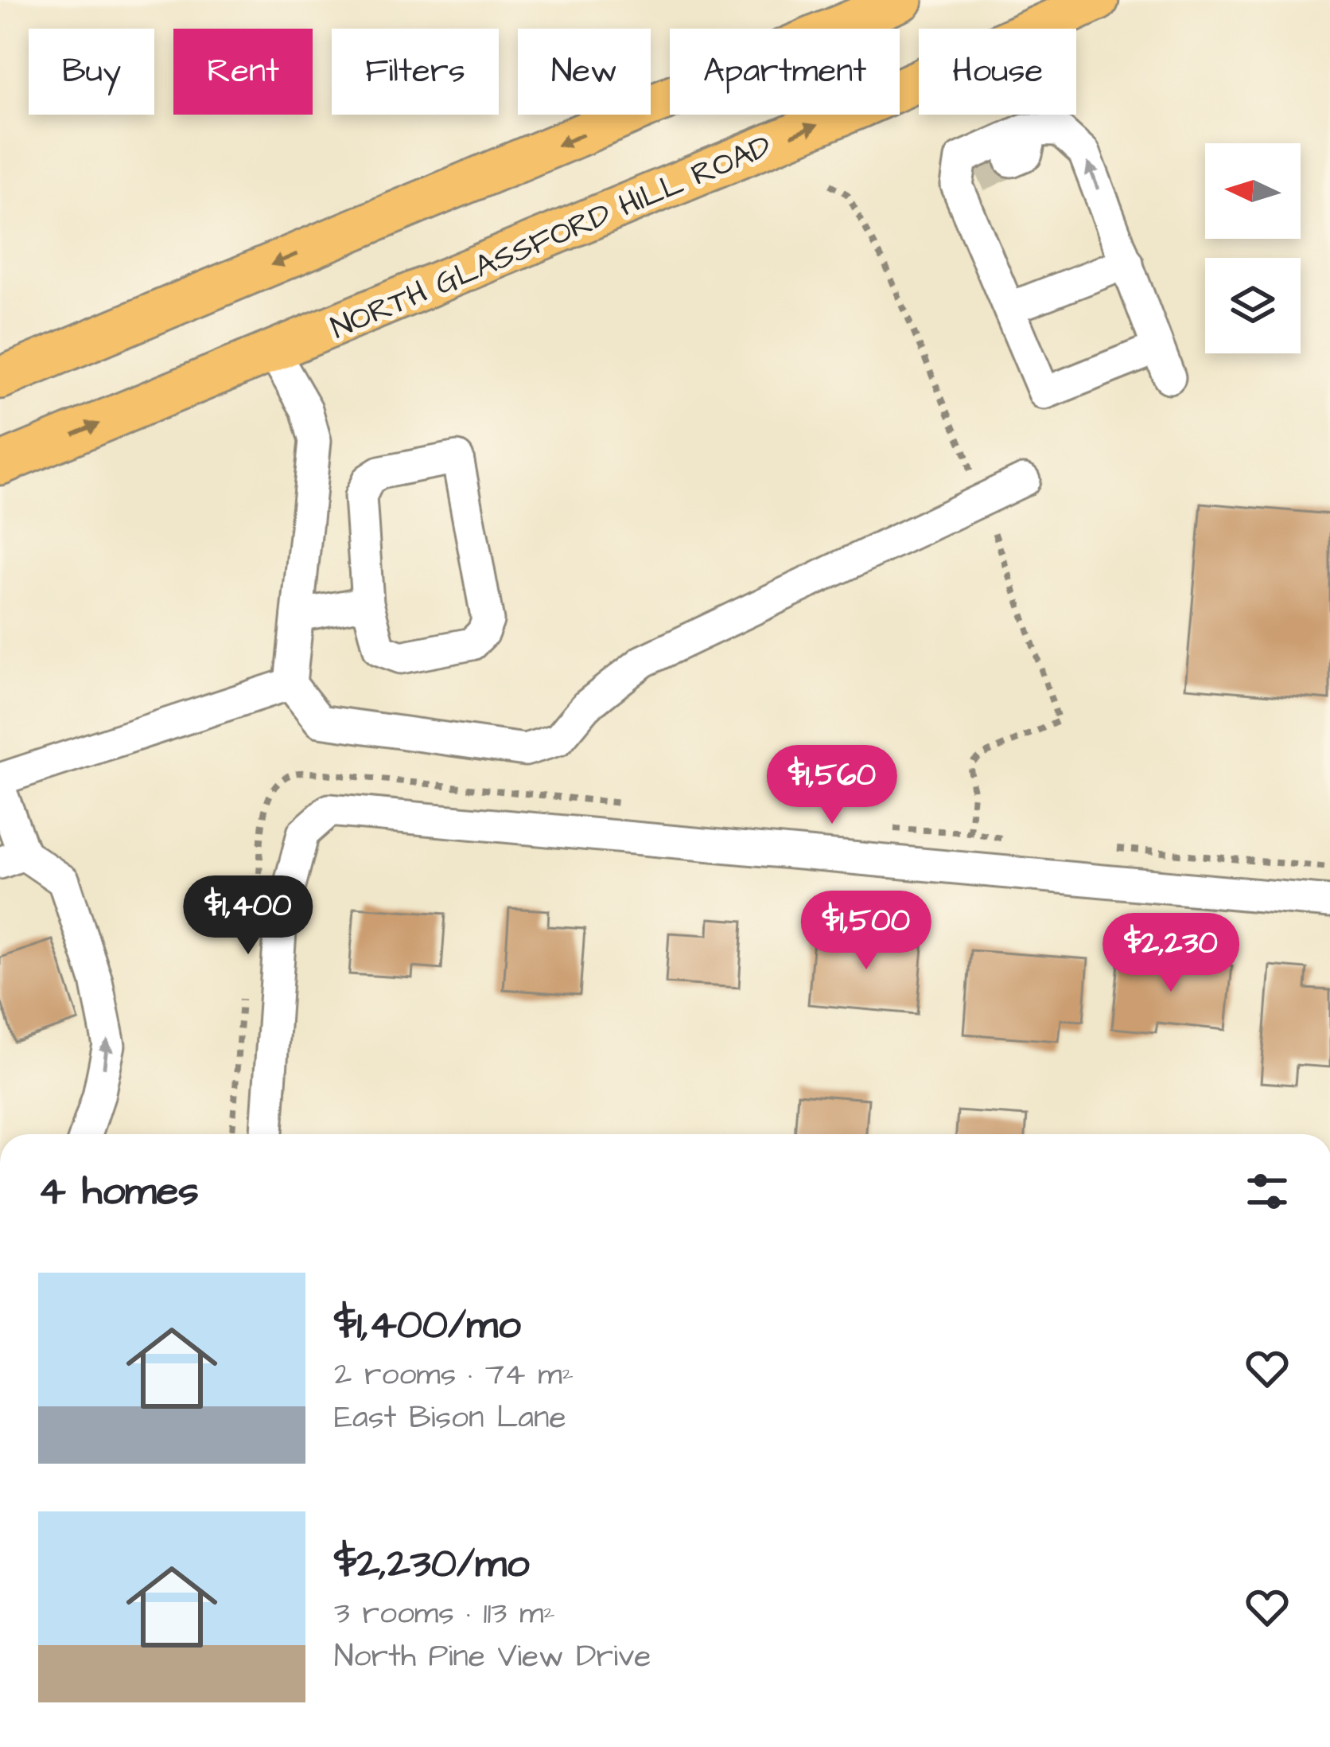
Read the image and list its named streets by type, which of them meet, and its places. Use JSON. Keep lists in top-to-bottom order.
{
  "streets": {
    "main road": ["NORTH GLASSFORD HILL ROAD"]
  },
  "north": "left",
  "page": {
    "chip": [
      "Buy",
      "Rent",
      "Filters",
      "New",
      "Apartment",
      "House"
    ],
    "price": [
      "$1,560",
      "$1,400",
      "$1,500",
      "$2,230"
    ],
    "heading": "4 homes",
    "list": [
      {
        "name": "$1,400/mo",
        "note": "2 rooms · 74 m² · East Bison Lane"
      },
      {
        "name": "$2,230/mo",
        "note": "3 rooms · 113 m² · North Pine View Drive"
      }
    ]
  }
}
